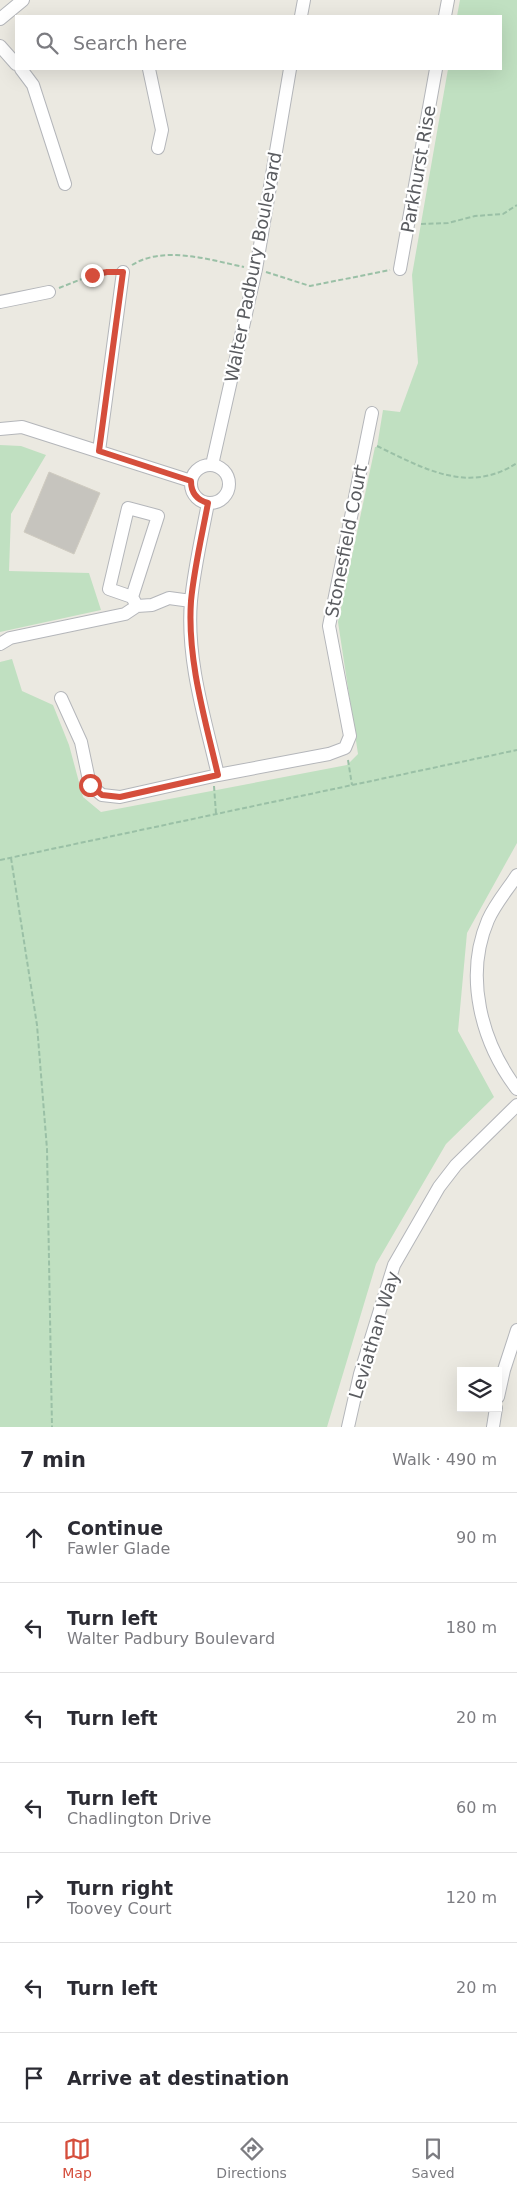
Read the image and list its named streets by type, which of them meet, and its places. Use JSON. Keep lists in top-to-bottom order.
{
  "streets": {
    "street": [
      "Parkhurst Rise",
      "Walter Padbury Boulevard",
      "Stonesfield Court",
      "Leviathan Way"
    ]
  },
  "page": {
    "search": "Search here",
    "heading": ["7 min", "Walk · 490 m"],
    "list": [
      ["Continue", "Fawler Glade", "90 m"],
      ["Turn left", "Walter Padbury Boulevard", "180 m"],
      ["Turn left", "20 m"],
      ["Turn left", "Chadlington Drive", "60 m"],
      ["Turn right", "Toovey Court", "120 m"],
      ["Turn left", "20 m"],
      "Arrive at destination"
    ],
    "nav": ["Map", "Directions", "Saved"]
  }
}
